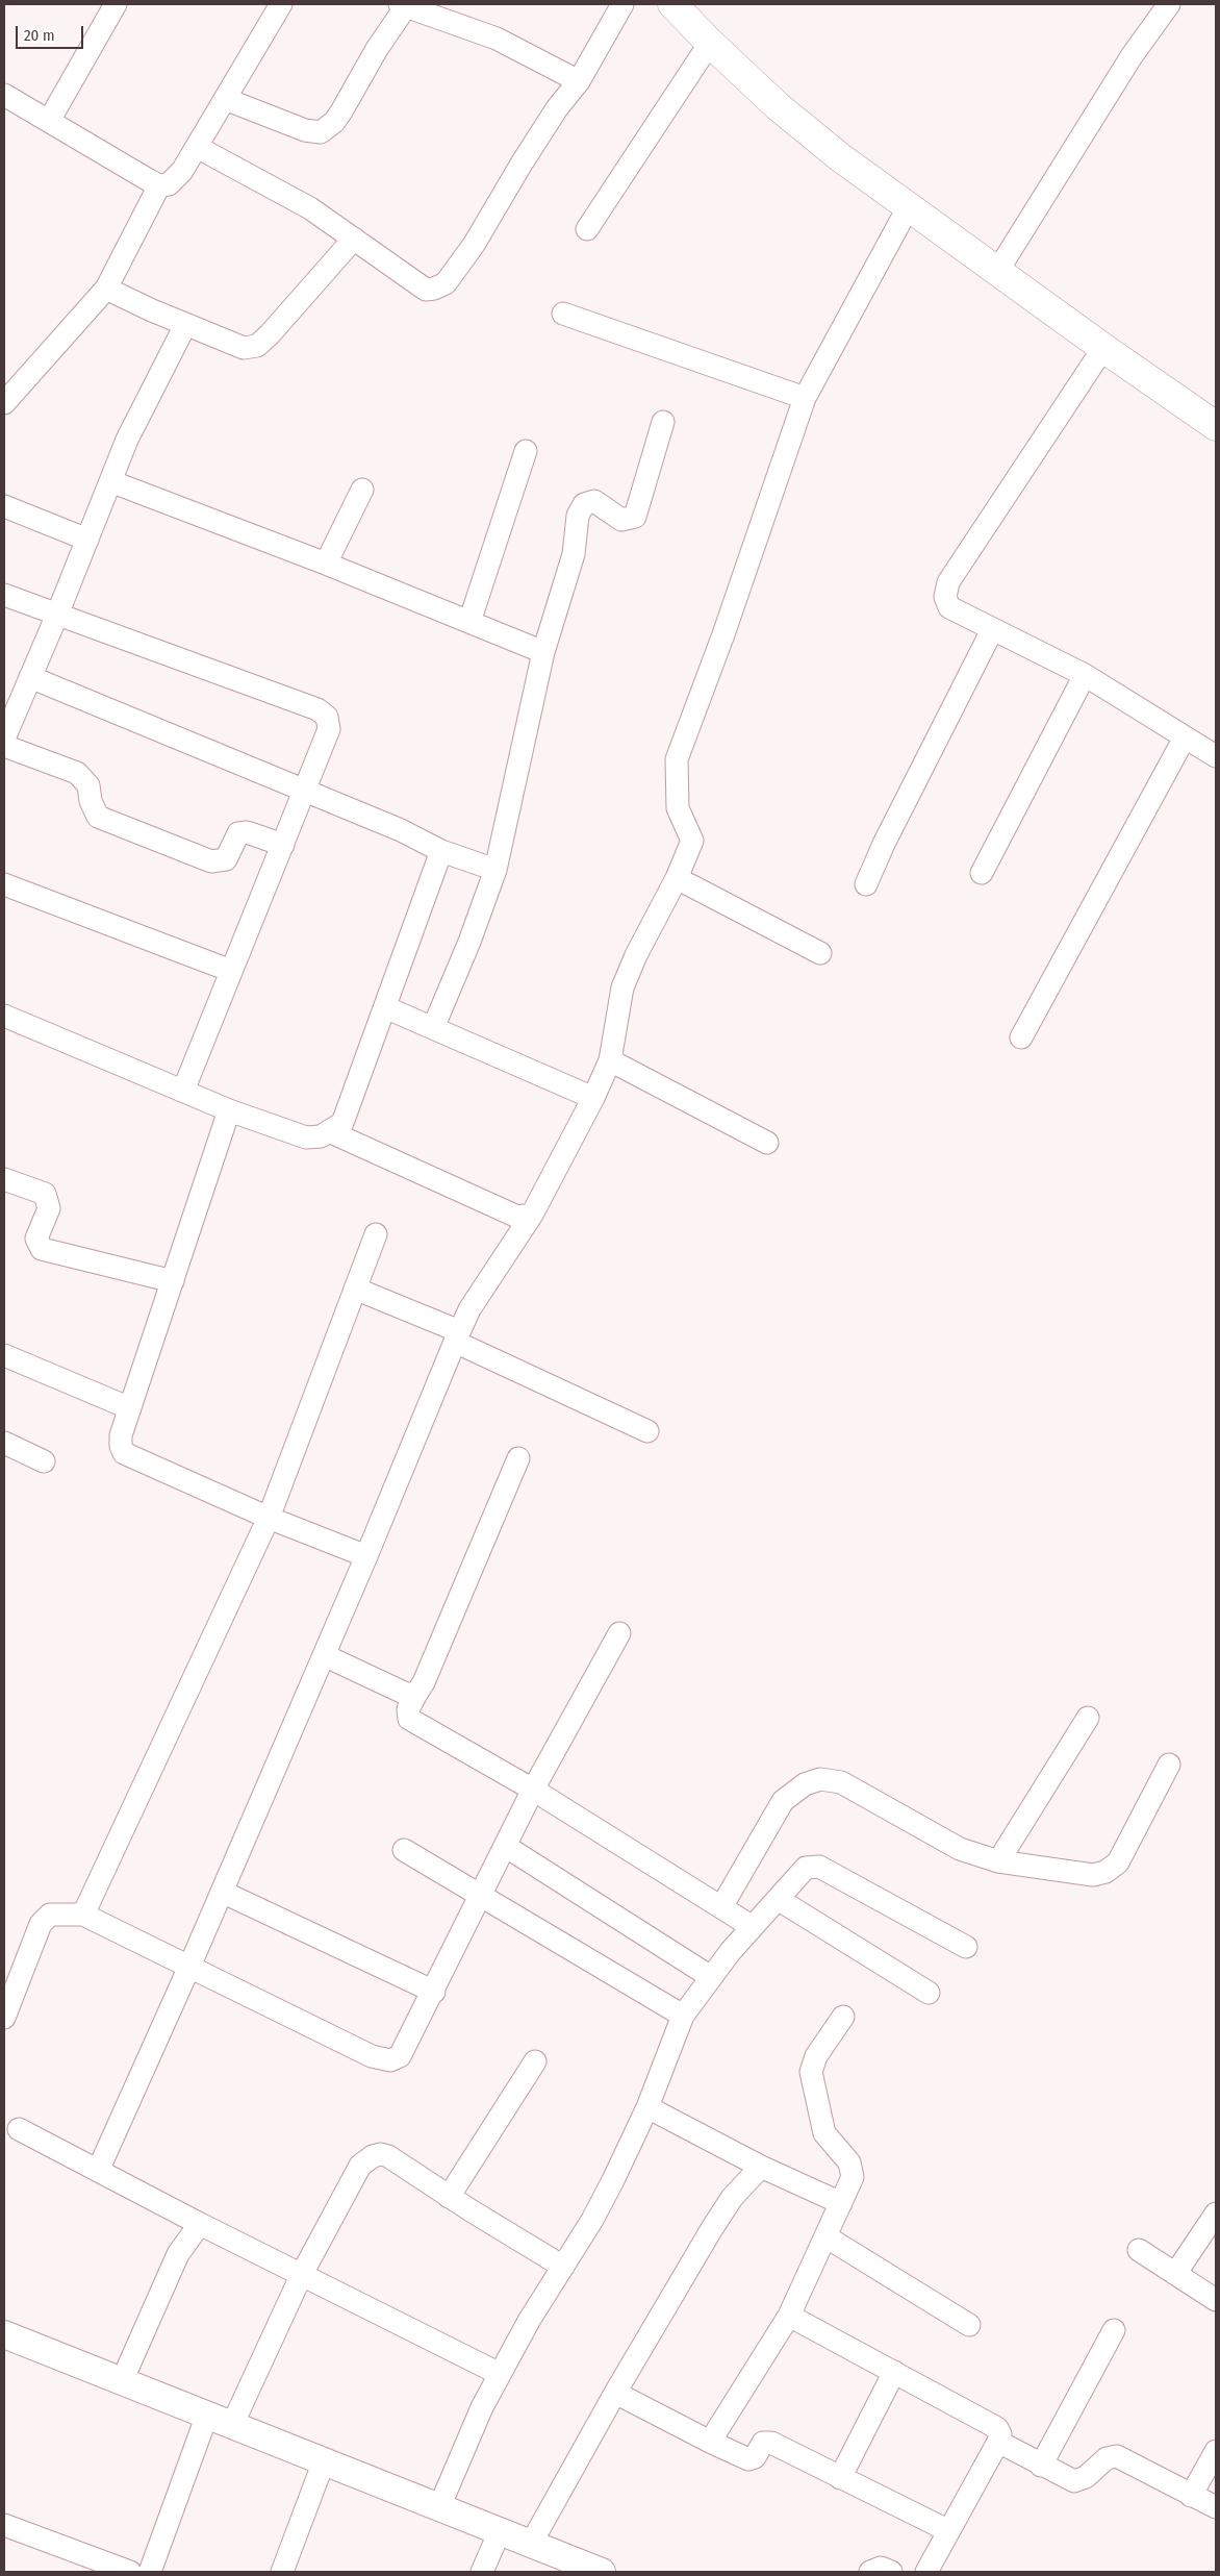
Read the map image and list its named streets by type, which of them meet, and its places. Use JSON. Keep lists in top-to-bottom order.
{
  "scale_bar": "20 m"
}
